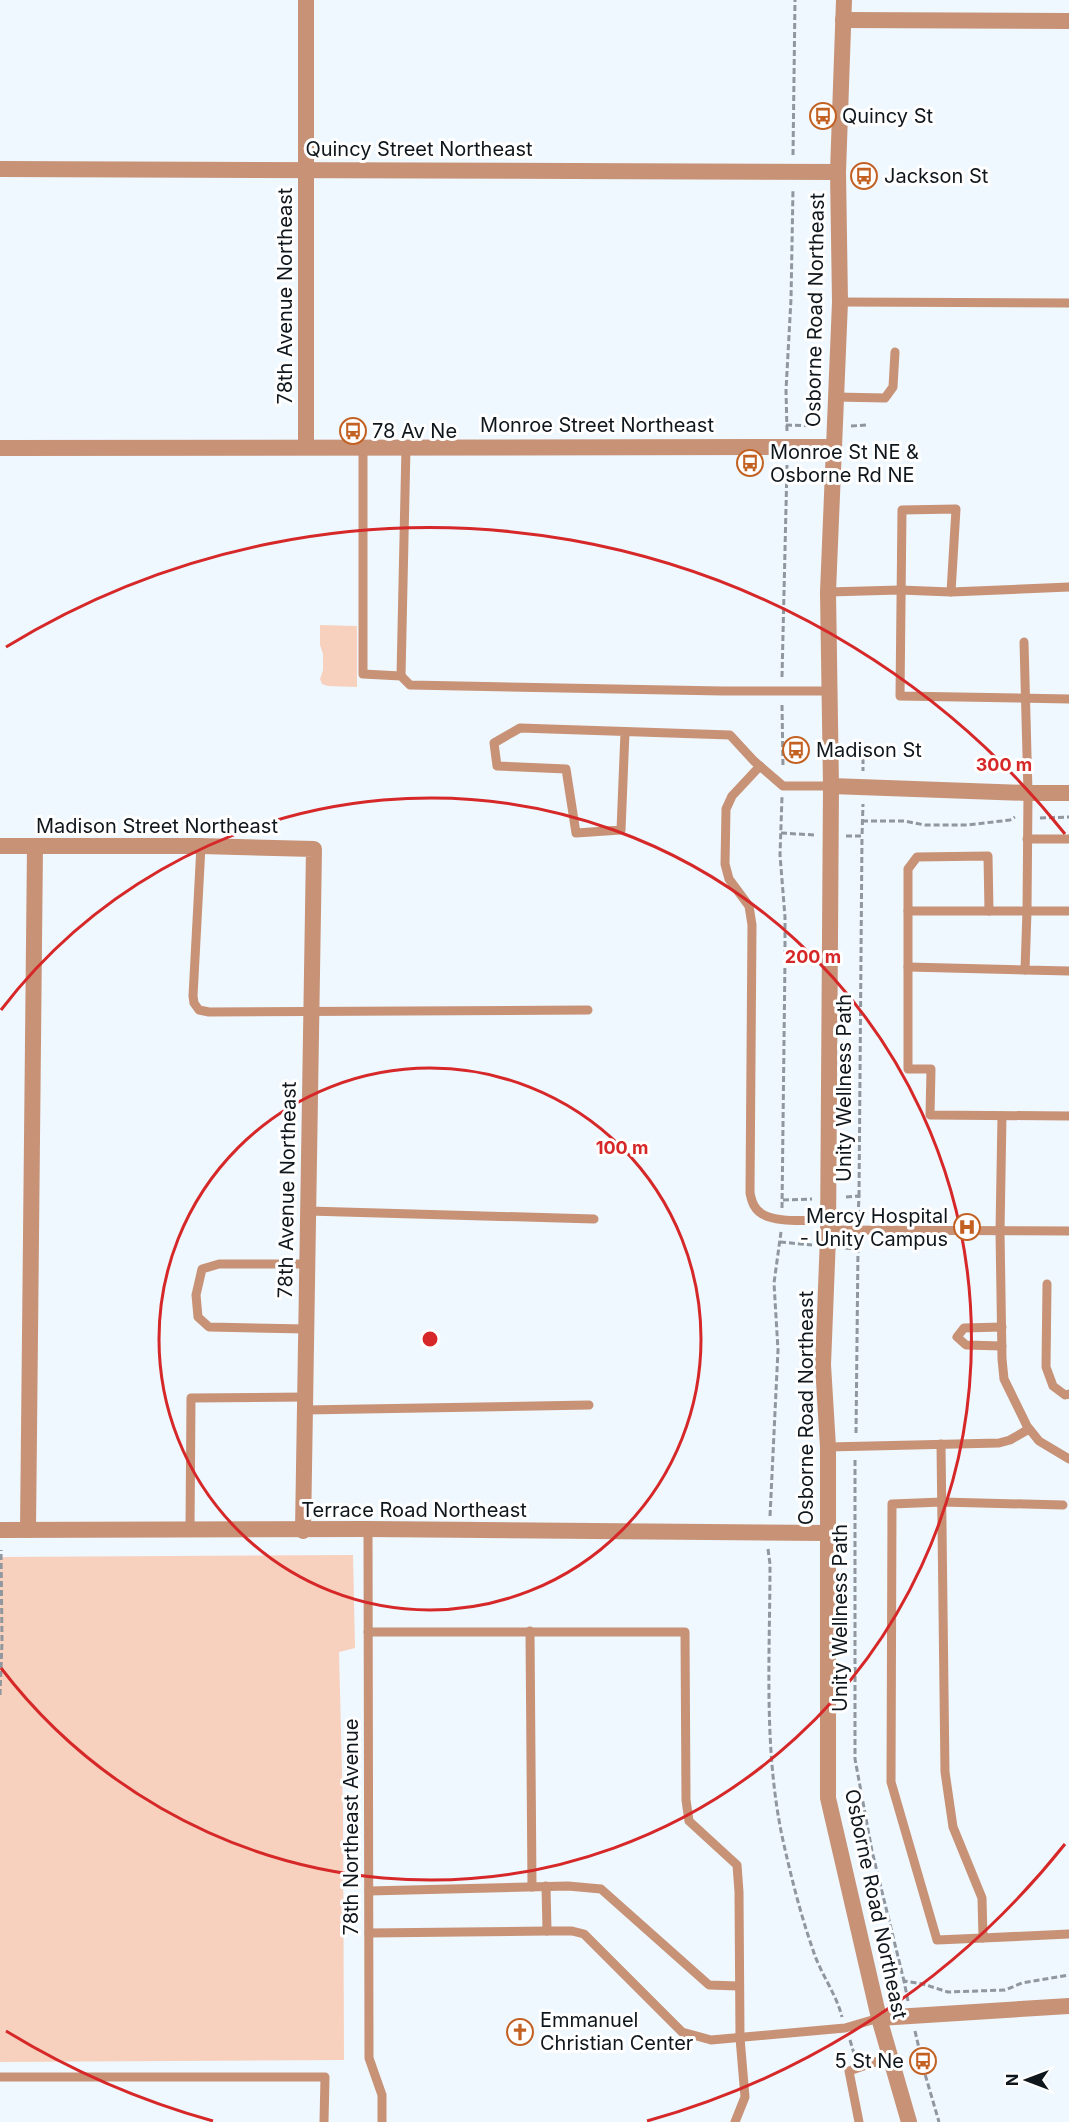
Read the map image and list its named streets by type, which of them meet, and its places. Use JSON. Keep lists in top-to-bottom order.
{
  "streets": {
    "street": [
      "Quincy Street Northeast",
      "78th Avenue Northeast",
      "Osborne Road Northeast",
      "Monroe Street Northeast",
      "Madison Street Northeast",
      "Terrace Road Northeast"
    ],
    "lane": ["78th Northeast Avenue"],
    "path": ["Unity Wellness Path"]
  },
  "crossings": [
    ["Quincy Street Northeast", "78th Avenue Northeast"],
    ["Quincy Street Northeast", "Osborne Road Northeast"],
    ["78th Avenue Northeast", "Monroe Street Northeast"],
    ["78th Avenue Northeast", "Madison Street Northeast"],
    ["78th Avenue Northeast", "Terrace Road Northeast"],
    ["Osborne Road Northeast", "Monroe Street Northeast"],
    ["Osborne Road Northeast", "Terrace Road Northeast"],
    ["Terrace Road Northeast", "78th Northeast Avenue"]
  ],
  "places": {
    "bus stop": [
      "Quincy St",
      "Jackson St",
      "78 Av Ne",
      "Monroe St NE & Osborne Rd NE",
      "Madison St",
      "5 St Ne"
    ],
    "hospital": ["Mercy Hospital - Unity Campus"],
    "church": ["Emmanuel Christian Center"]
  },
  "north": "left",
  "rings": ["300 m", "200 m", "100 m"]
}
